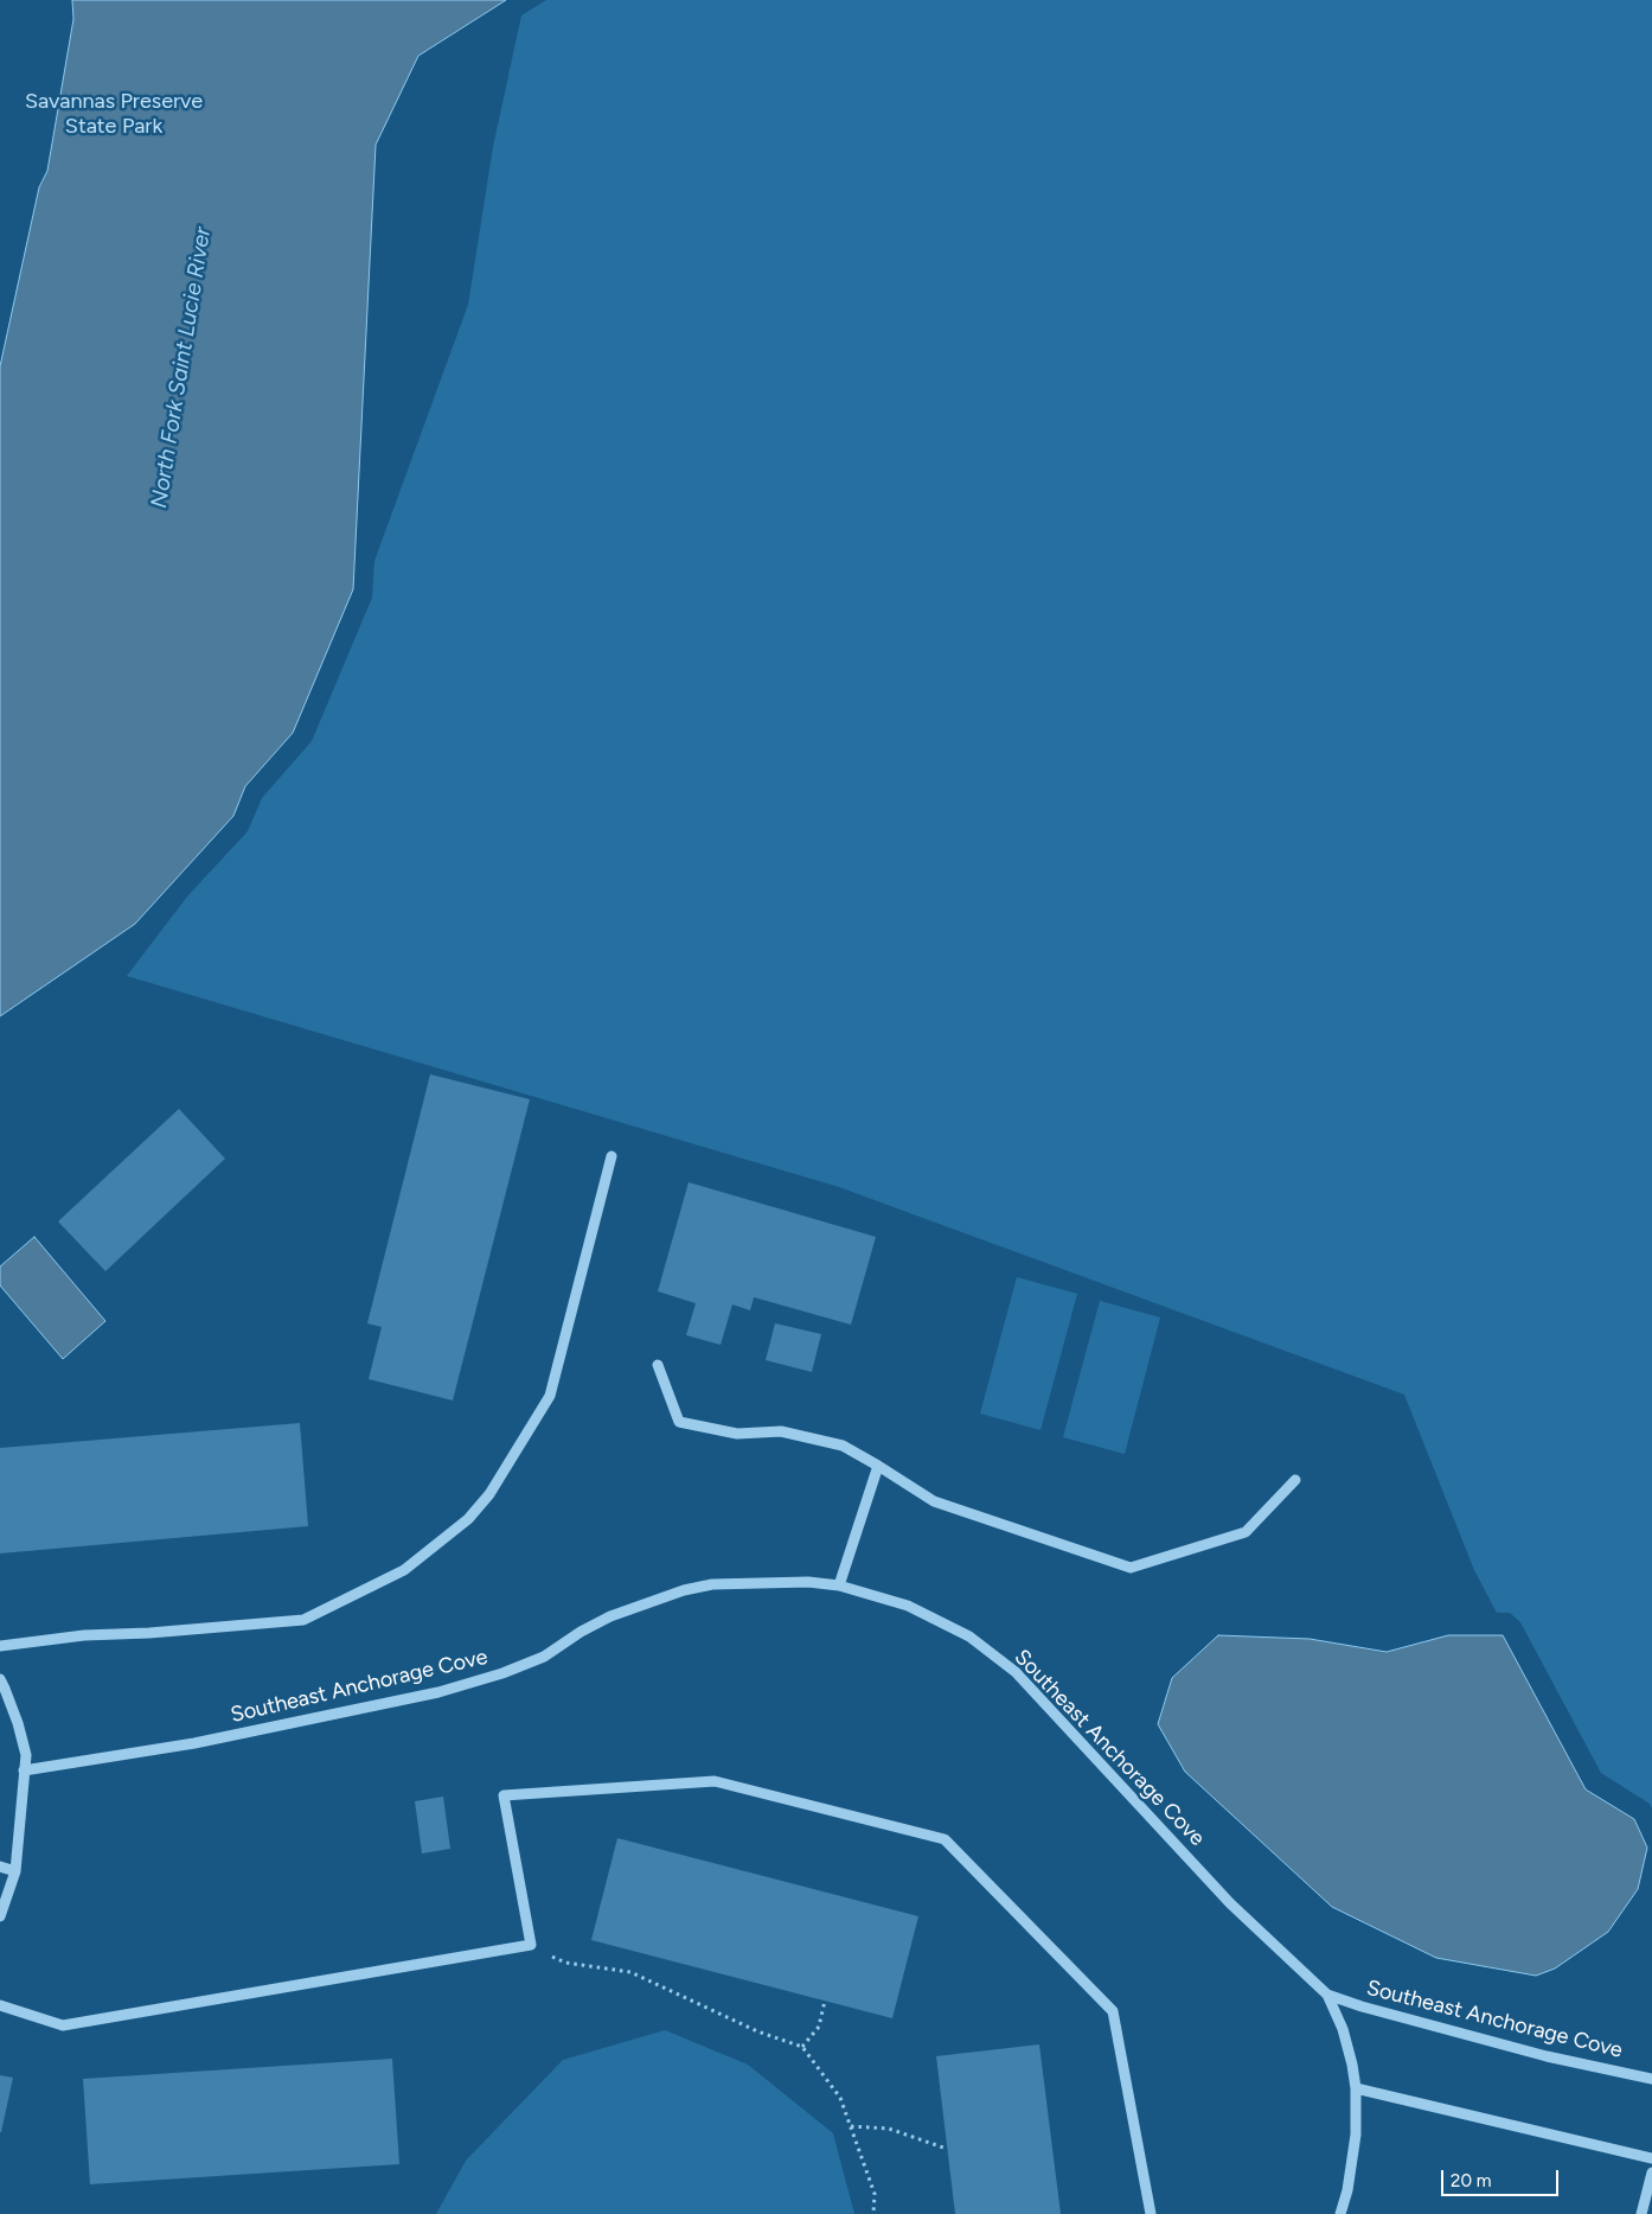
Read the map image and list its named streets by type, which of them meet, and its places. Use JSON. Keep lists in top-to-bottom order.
{
  "streets": {
    "street": ["Southeast Anchorage Cove"]
  },
  "water": ["North Fork Saint Lucie River"],
  "parks": ["Savannas Preserve State Park"],
  "scale_bar": "20 m"
}
